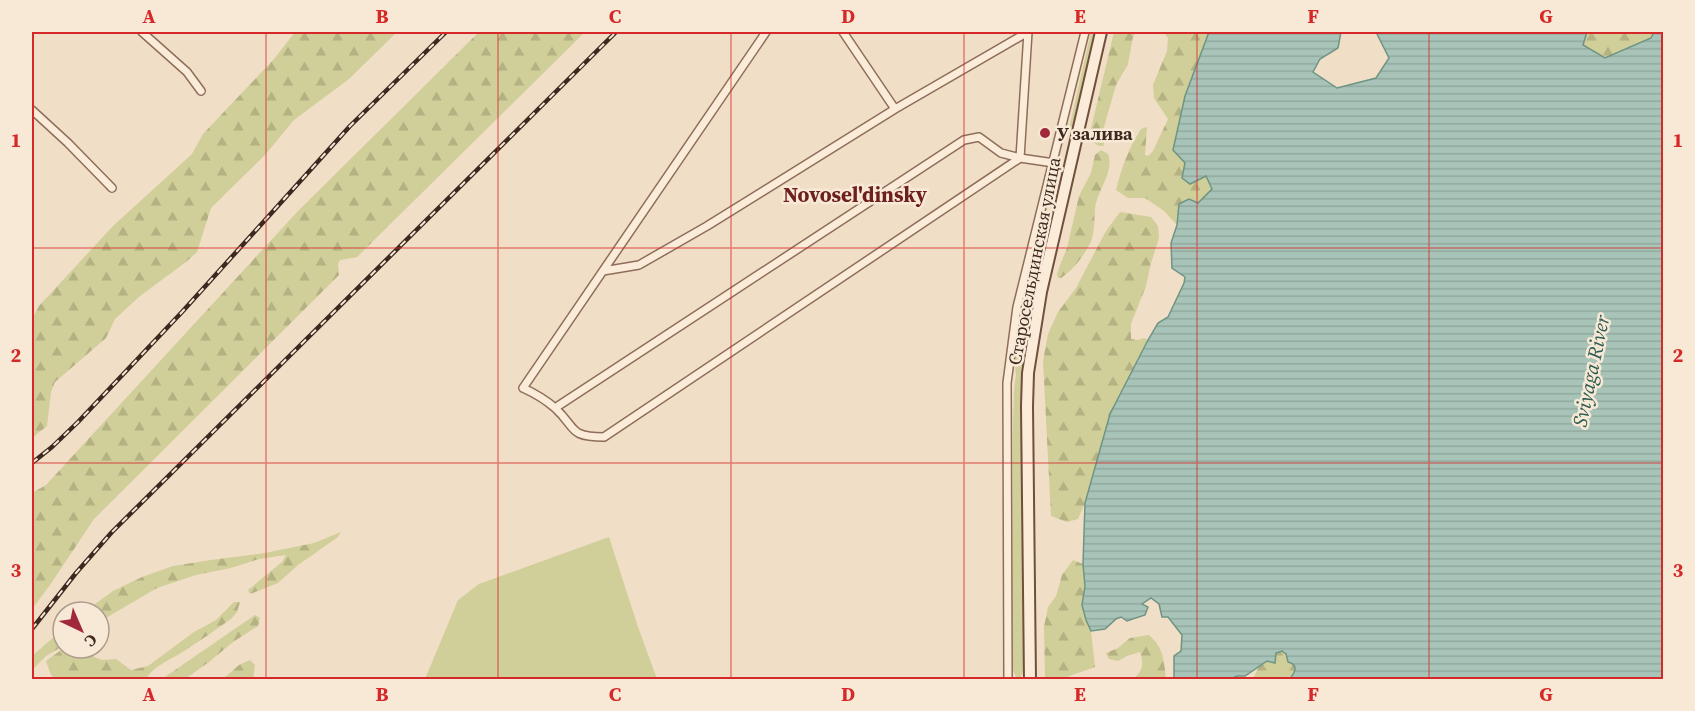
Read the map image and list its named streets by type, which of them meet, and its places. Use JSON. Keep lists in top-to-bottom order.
{
  "streets": {
    "main road": ["Старосельдинская улица"]
  },
  "districts": ["Novosel'dinsky"],
  "water": ["Sviyaga River"],
  "places": ["У залива"],
  "north": "bottom right",
  "grid": {
    "columns": [
      "A",
      "B",
      "C",
      "D",
      "E",
      "F",
      "G"
    ],
    "rows": ["1", "2", "3"]
  }
}
